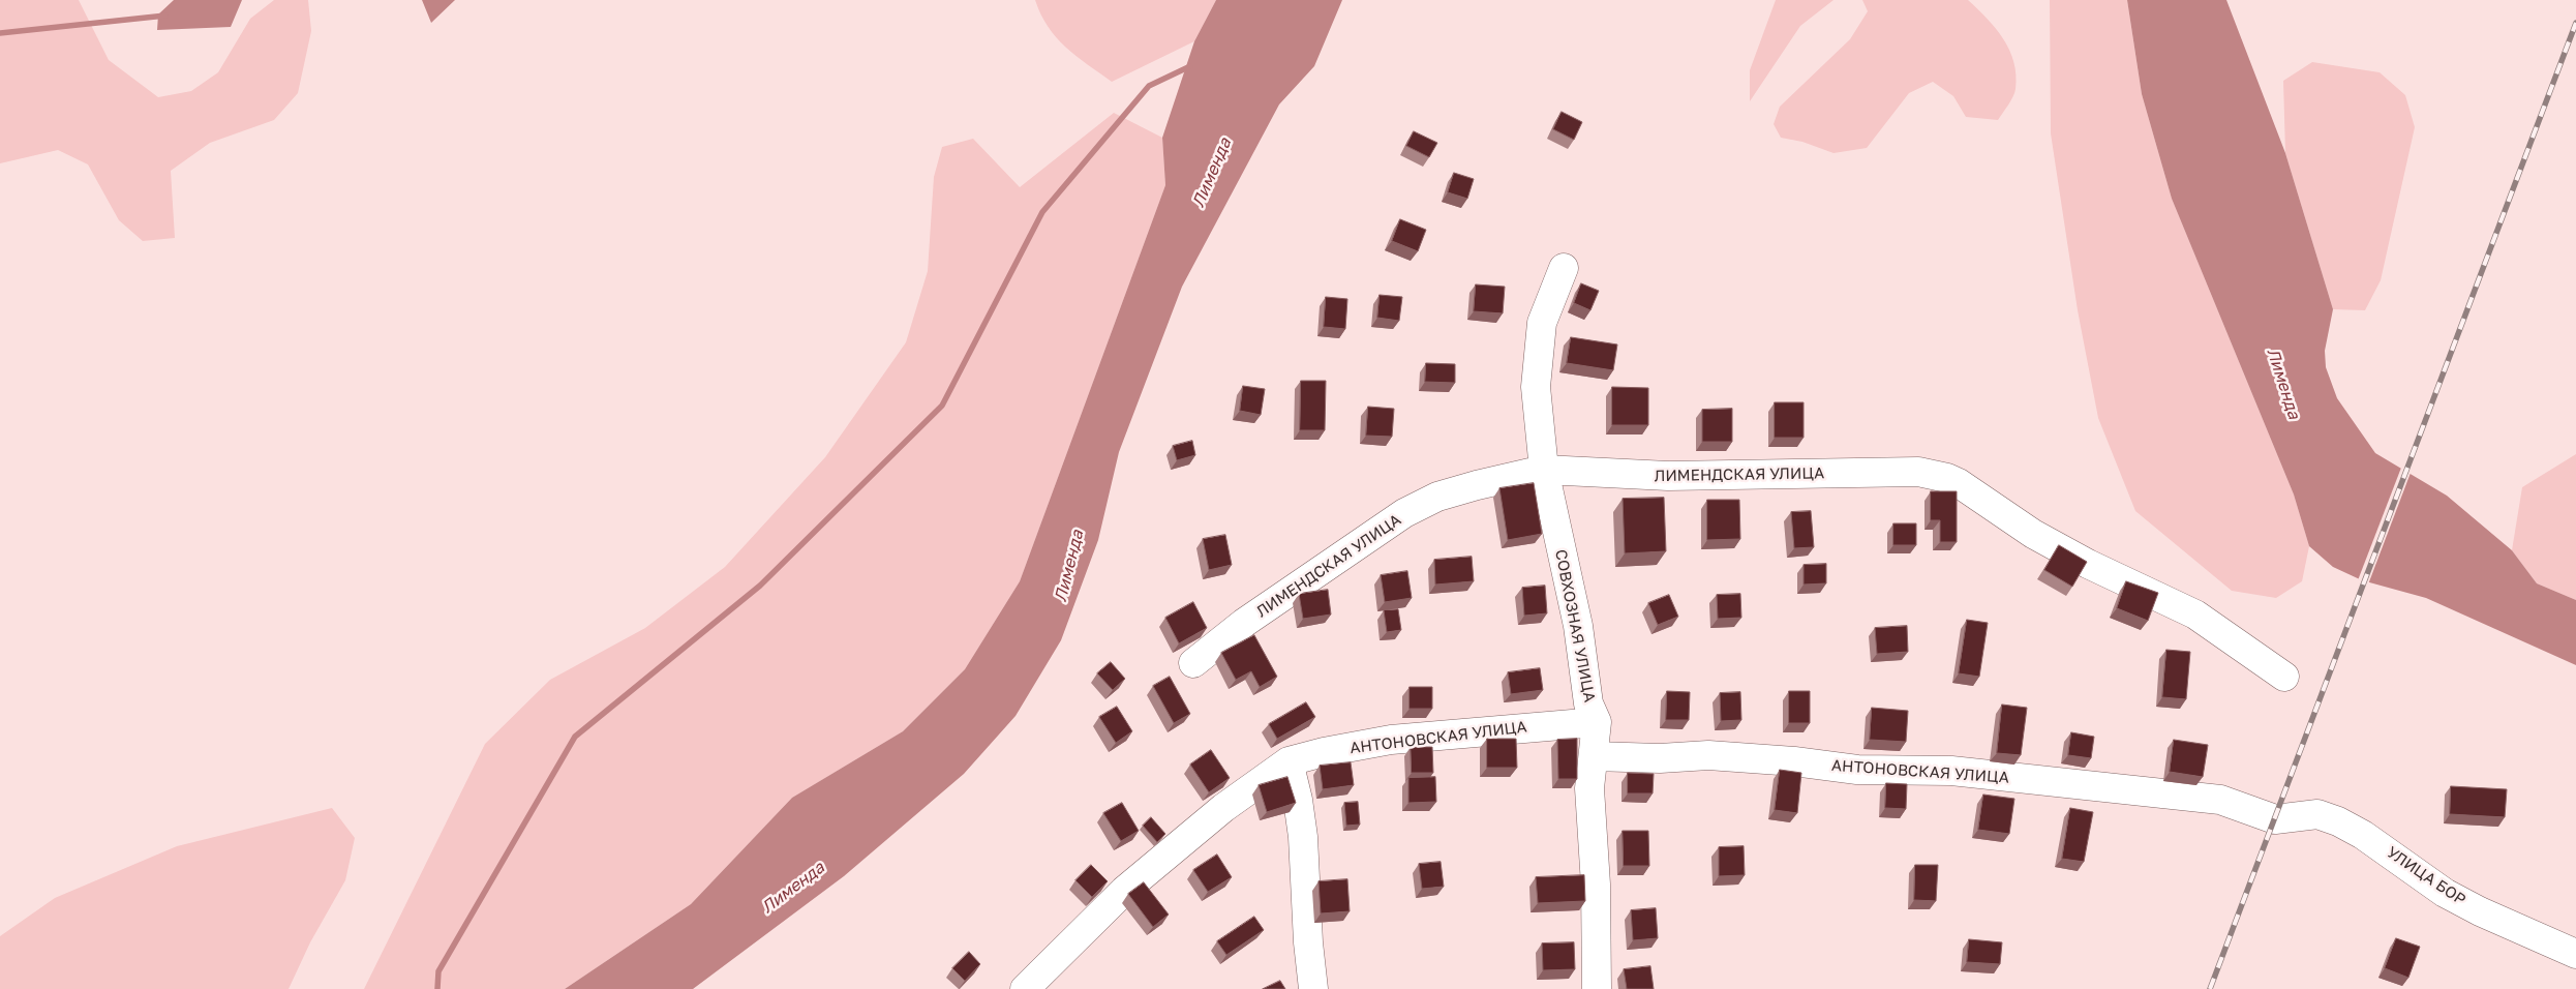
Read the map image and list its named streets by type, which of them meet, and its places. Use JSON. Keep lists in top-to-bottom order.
{
  "streets": {
    "street": [
      "ЛИМЕНДСКАЯ УЛИЦА",
      "СОВХОЗНАЯ УЛИЦА",
      "АНТОНОВСКАЯ УЛИЦА",
      "УЛИЦА БОР"
    ]
  },
  "crossings": [
    ["ЛИМЕНДСКАЯ УЛИЦА", "СОВХОЗНАЯ УЛИЦА"],
    ["СОВХОЗНАЯ УЛИЦА", "АНТОНОВСКАЯ УЛИЦА"],
    ["АНТОНОВСКАЯ УЛИЦА", "УЛИЦА БОР"]
  ],
  "water": ["Лименда"]
}
